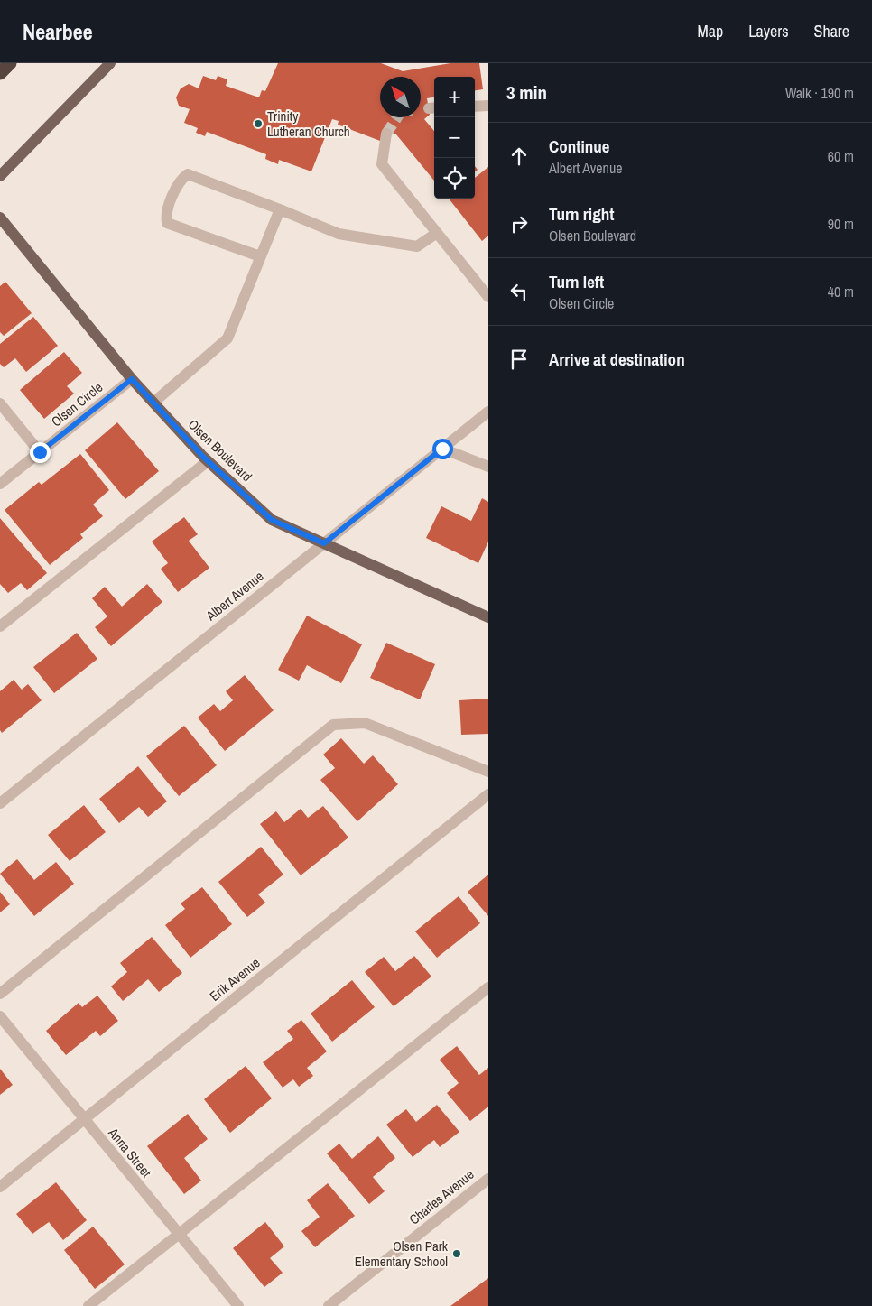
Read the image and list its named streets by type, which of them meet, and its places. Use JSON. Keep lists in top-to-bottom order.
{
  "streets": {
    "main road": ["Olsen Boulevard"],
    "street": [
      "Olsen Circle",
      "Albert Avenue",
      "Erik Avenue",
      "Anna Street",
      "Charles Avenue"
    ]
  },
  "crossings": [
    ["Olsen Circle", "Olsen Boulevard"],
    ["Olsen Boulevard", "Albert Avenue"],
    ["Erik Avenue", "Anna Street"]
  ],
  "places": ["Trinity Lutheran Church", "Olsen Park Elementary School"],
  "north": "top left",
  "page": {
    "header": "Nearbee",
    "nav": ["Map", "Layers", "Share"],
    "heading": ["3 min", "Walk · 190 m"],
    "map_buttons": ["+", "−"],
    "list": [
      ["Continue", "Albert Avenue", "60 m"],
      ["Turn right", "Olsen Boulevard", "90 m"],
      ["Turn left", "Olsen Circle", "40 m"],
      "Arrive at destination"
    ]
  }
}
